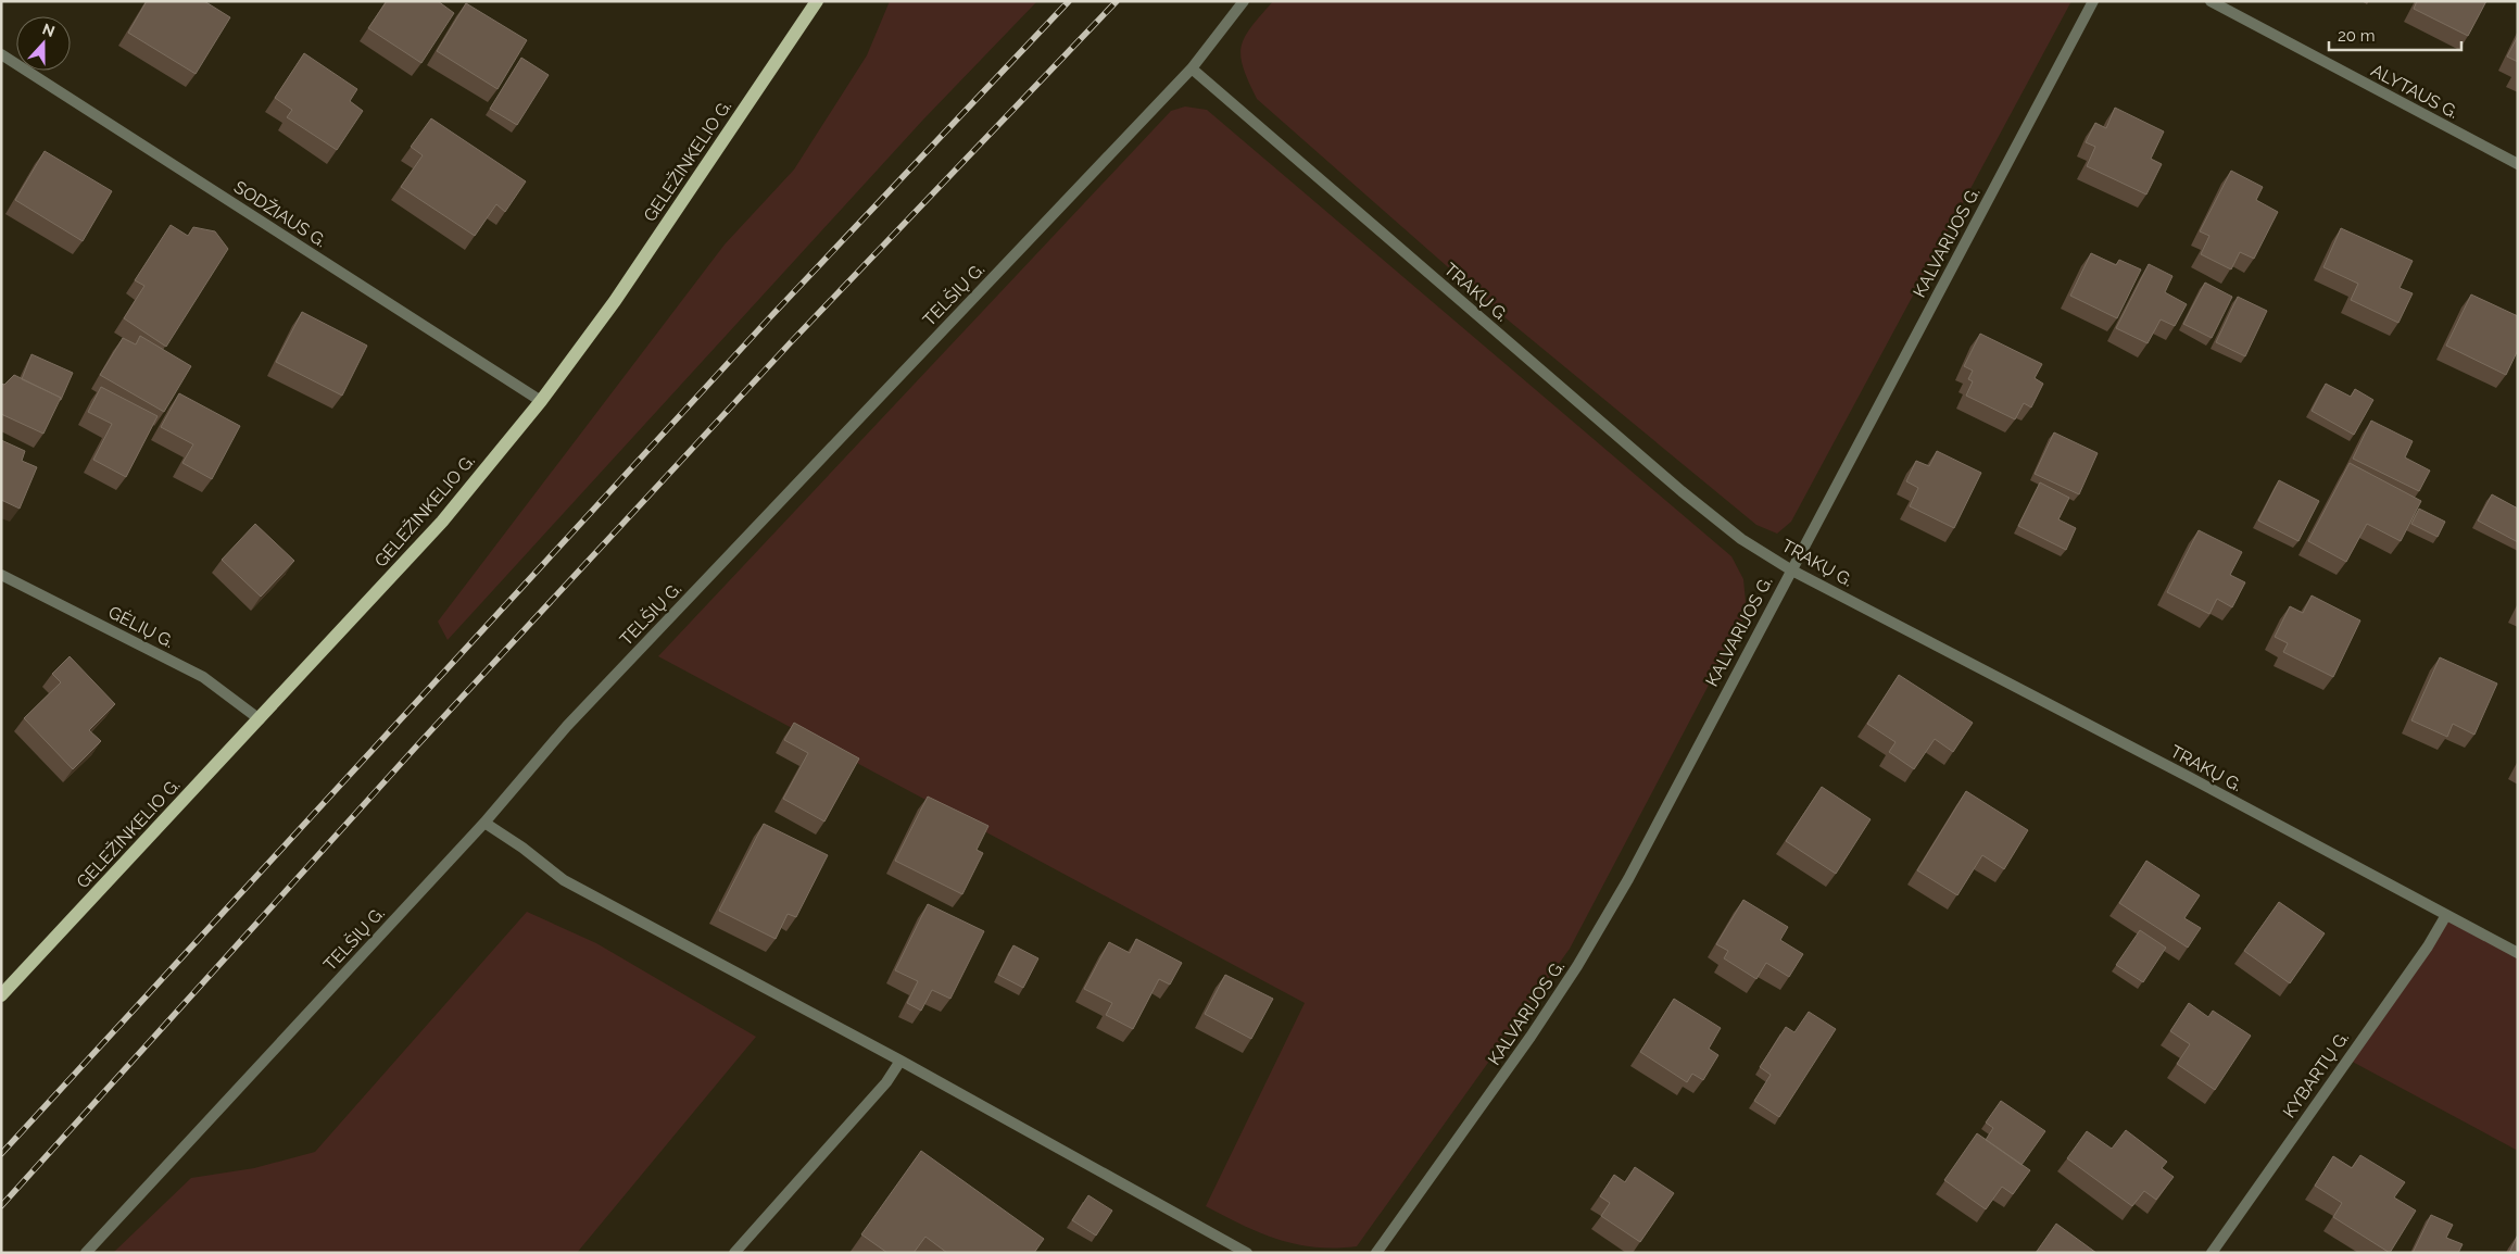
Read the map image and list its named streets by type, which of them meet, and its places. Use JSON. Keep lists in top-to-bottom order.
{
  "streets": {
    "main road": ["GELEŽINKELIO G."],
    "street": [
      "ALYTAUS G.",
      "SODŽIAUS G.",
      "KALVARIJOS G.",
      "TRAKŲ G.",
      "TELŠIŲ G.",
      "GĖLIŲ G.",
      "KYBARTŲ G."
    ]
  },
  "crossings": [
    ["GELEŽINKELIO G.", "SODŽIAUS G."],
    ["GELEŽINKELIO G.", "GĖLIŲ G."],
    ["KALVARIJOS G.", "TRAKŲ G."],
    ["TRAKŲ G.", "TELŠIŲ G."],
    ["TRAKŲ G.", "KYBARTŲ G."]
  ],
  "scale_bar": "20 m",
  "north": "top"
}
